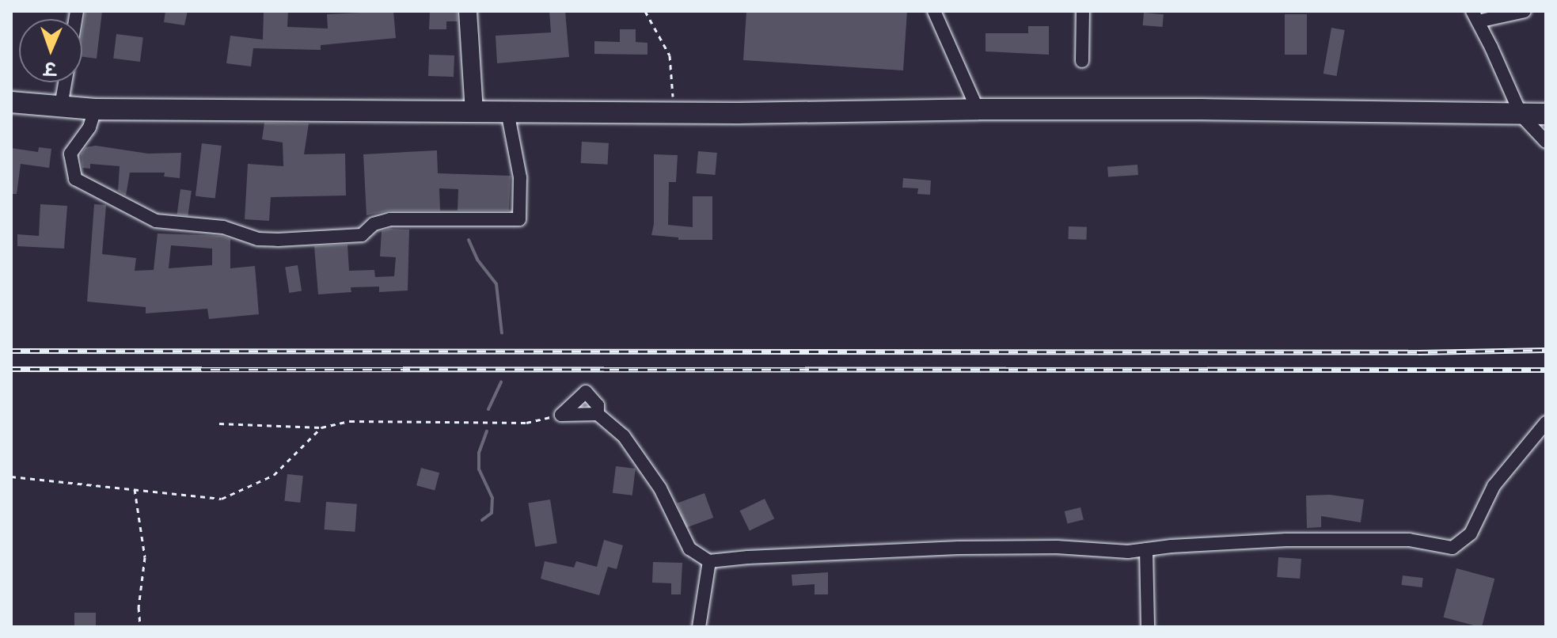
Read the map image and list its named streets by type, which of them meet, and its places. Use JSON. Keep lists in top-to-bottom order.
{
  "north": "bottom"
}
